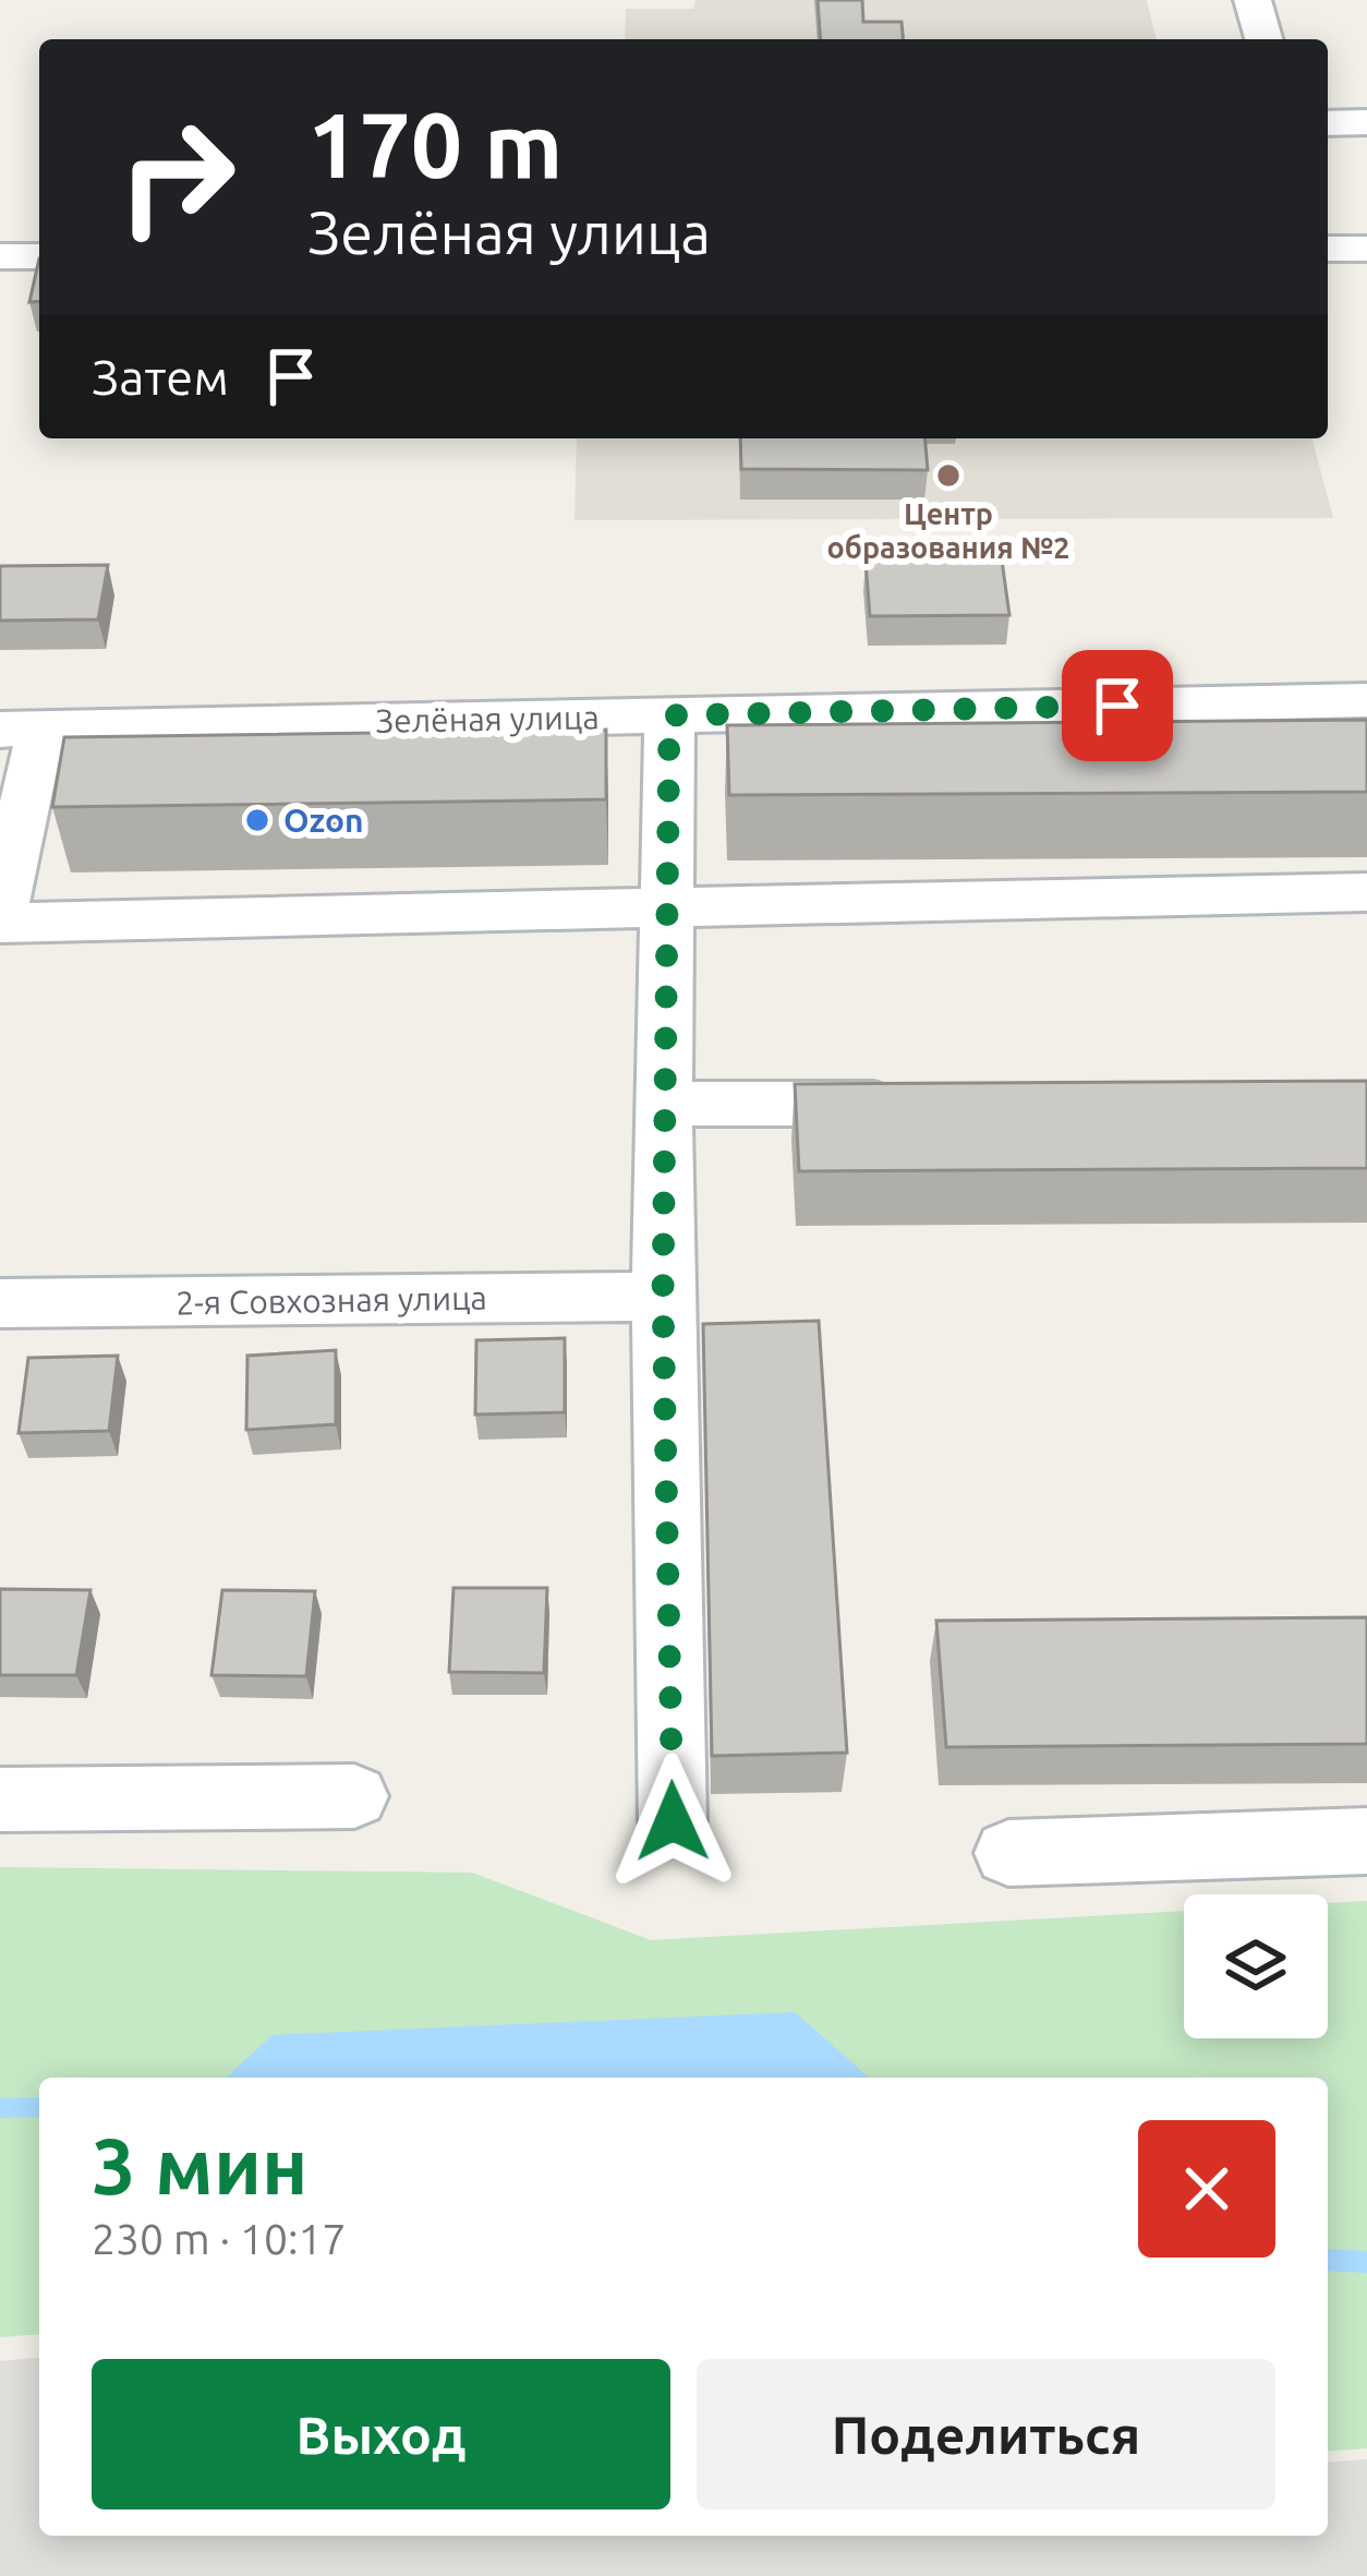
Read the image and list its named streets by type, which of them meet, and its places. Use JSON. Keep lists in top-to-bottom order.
{
  "streets": {
    "street": ["Зелёная улица", "2-я Совхозная улица"]
  },
  "places": ["Центр образования №2", "Ozon"],
  "page": {
    "turn": ["170 m", "Зелёная улица"],
    "then": "Затем",
    "heading": ["3 мин", "230 m · 10:17"],
    "buttons": ["Выход", "Поделиться"]
  }
}
